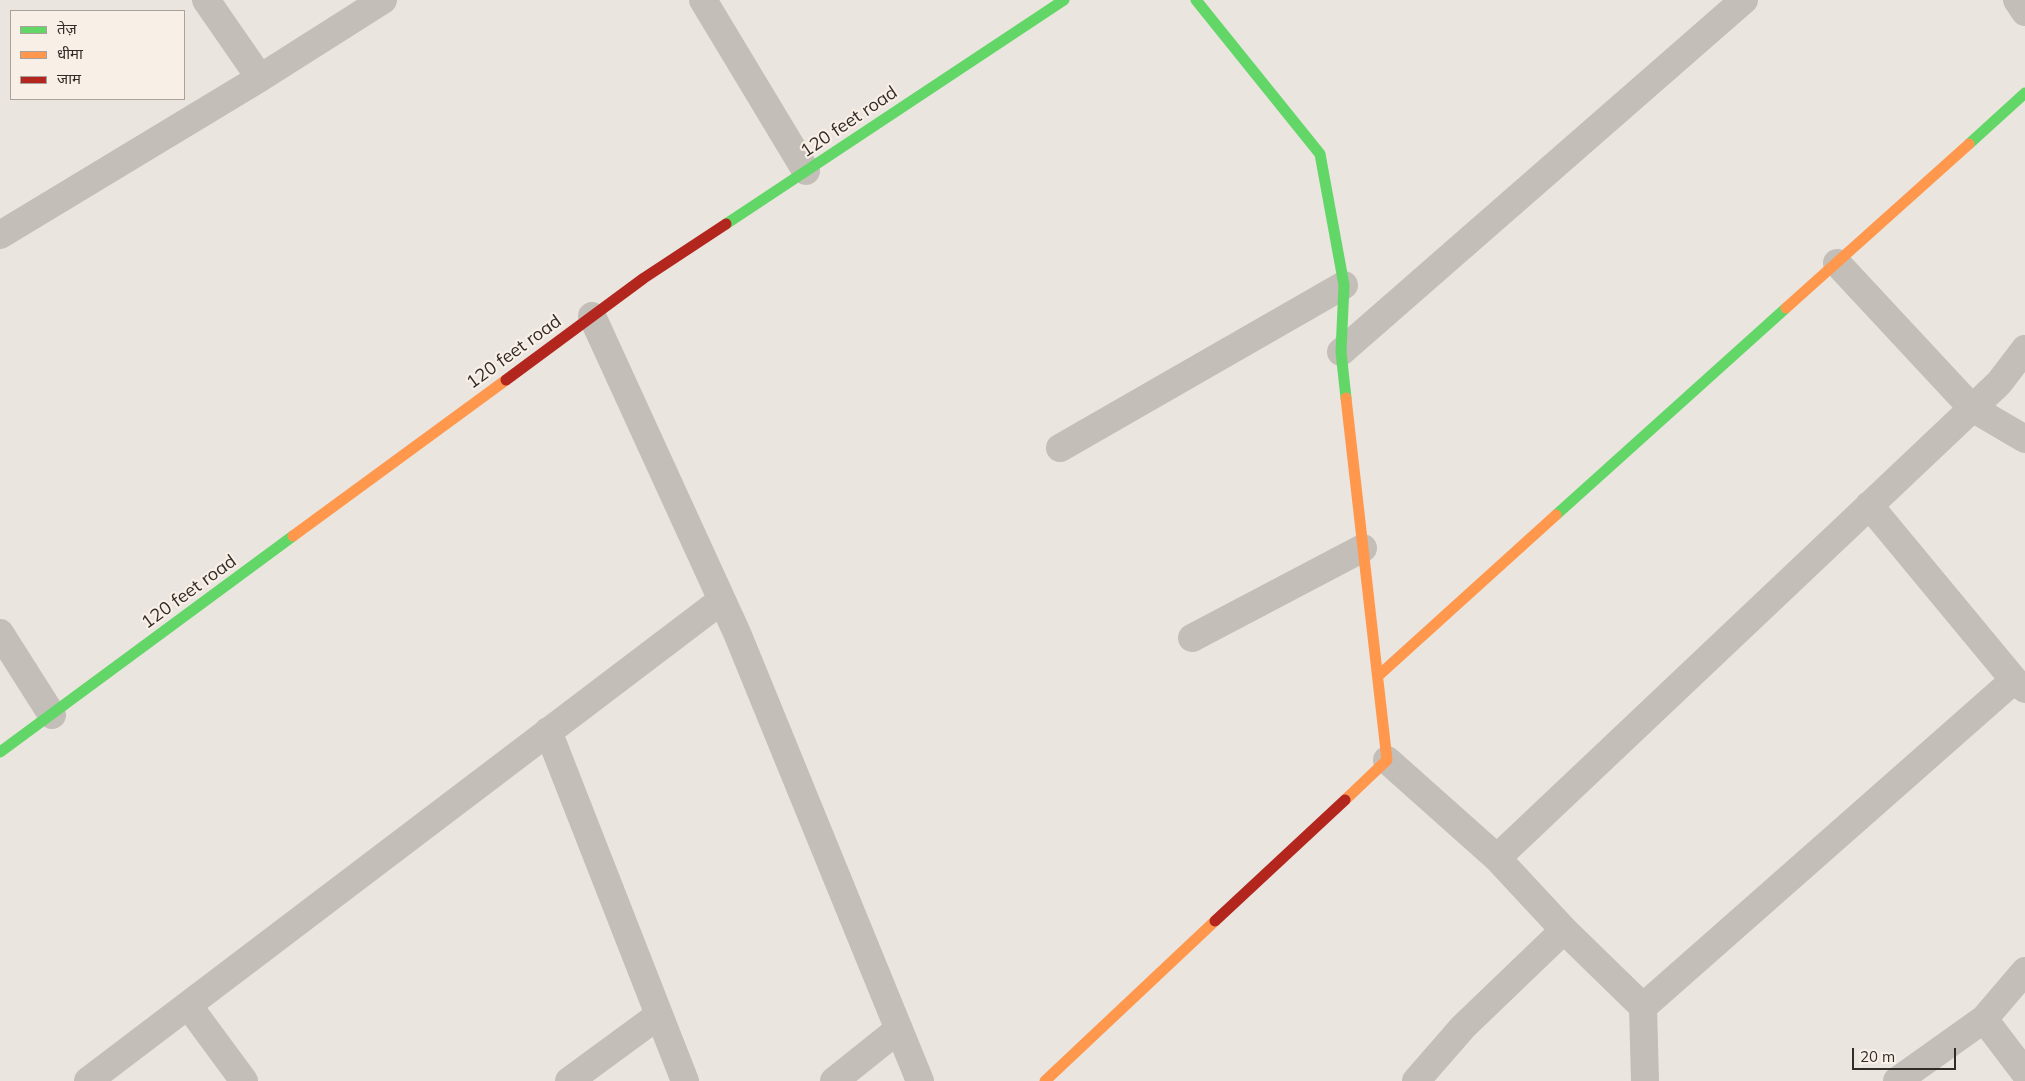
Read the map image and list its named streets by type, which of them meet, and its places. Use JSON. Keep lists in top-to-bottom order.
{
  "streets": {
    "street": ["120 feet road"]
  },
  "legend": ["तेज़", "धीमा", "जाम"],
  "scale_bar": "20 m"
}
